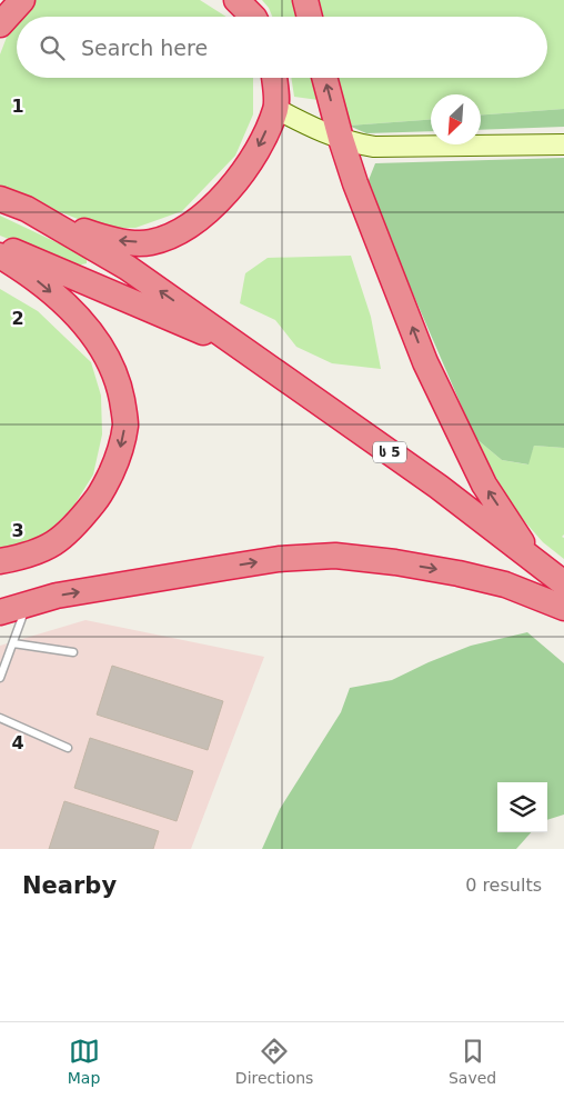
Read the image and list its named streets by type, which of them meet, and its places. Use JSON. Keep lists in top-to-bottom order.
{
  "streets": {
    "highway": ["ს 5"]
  },
  "north": "bottom left",
  "page": {
    "search": "Search here",
    "heading": ["Nearby", "0 results"],
    "nav": ["Map", "Directions", "Saved"]
  },
  "grid": {
    "rows": [
      "1",
      "2",
      "3",
      "4"
    ]
  }
}
